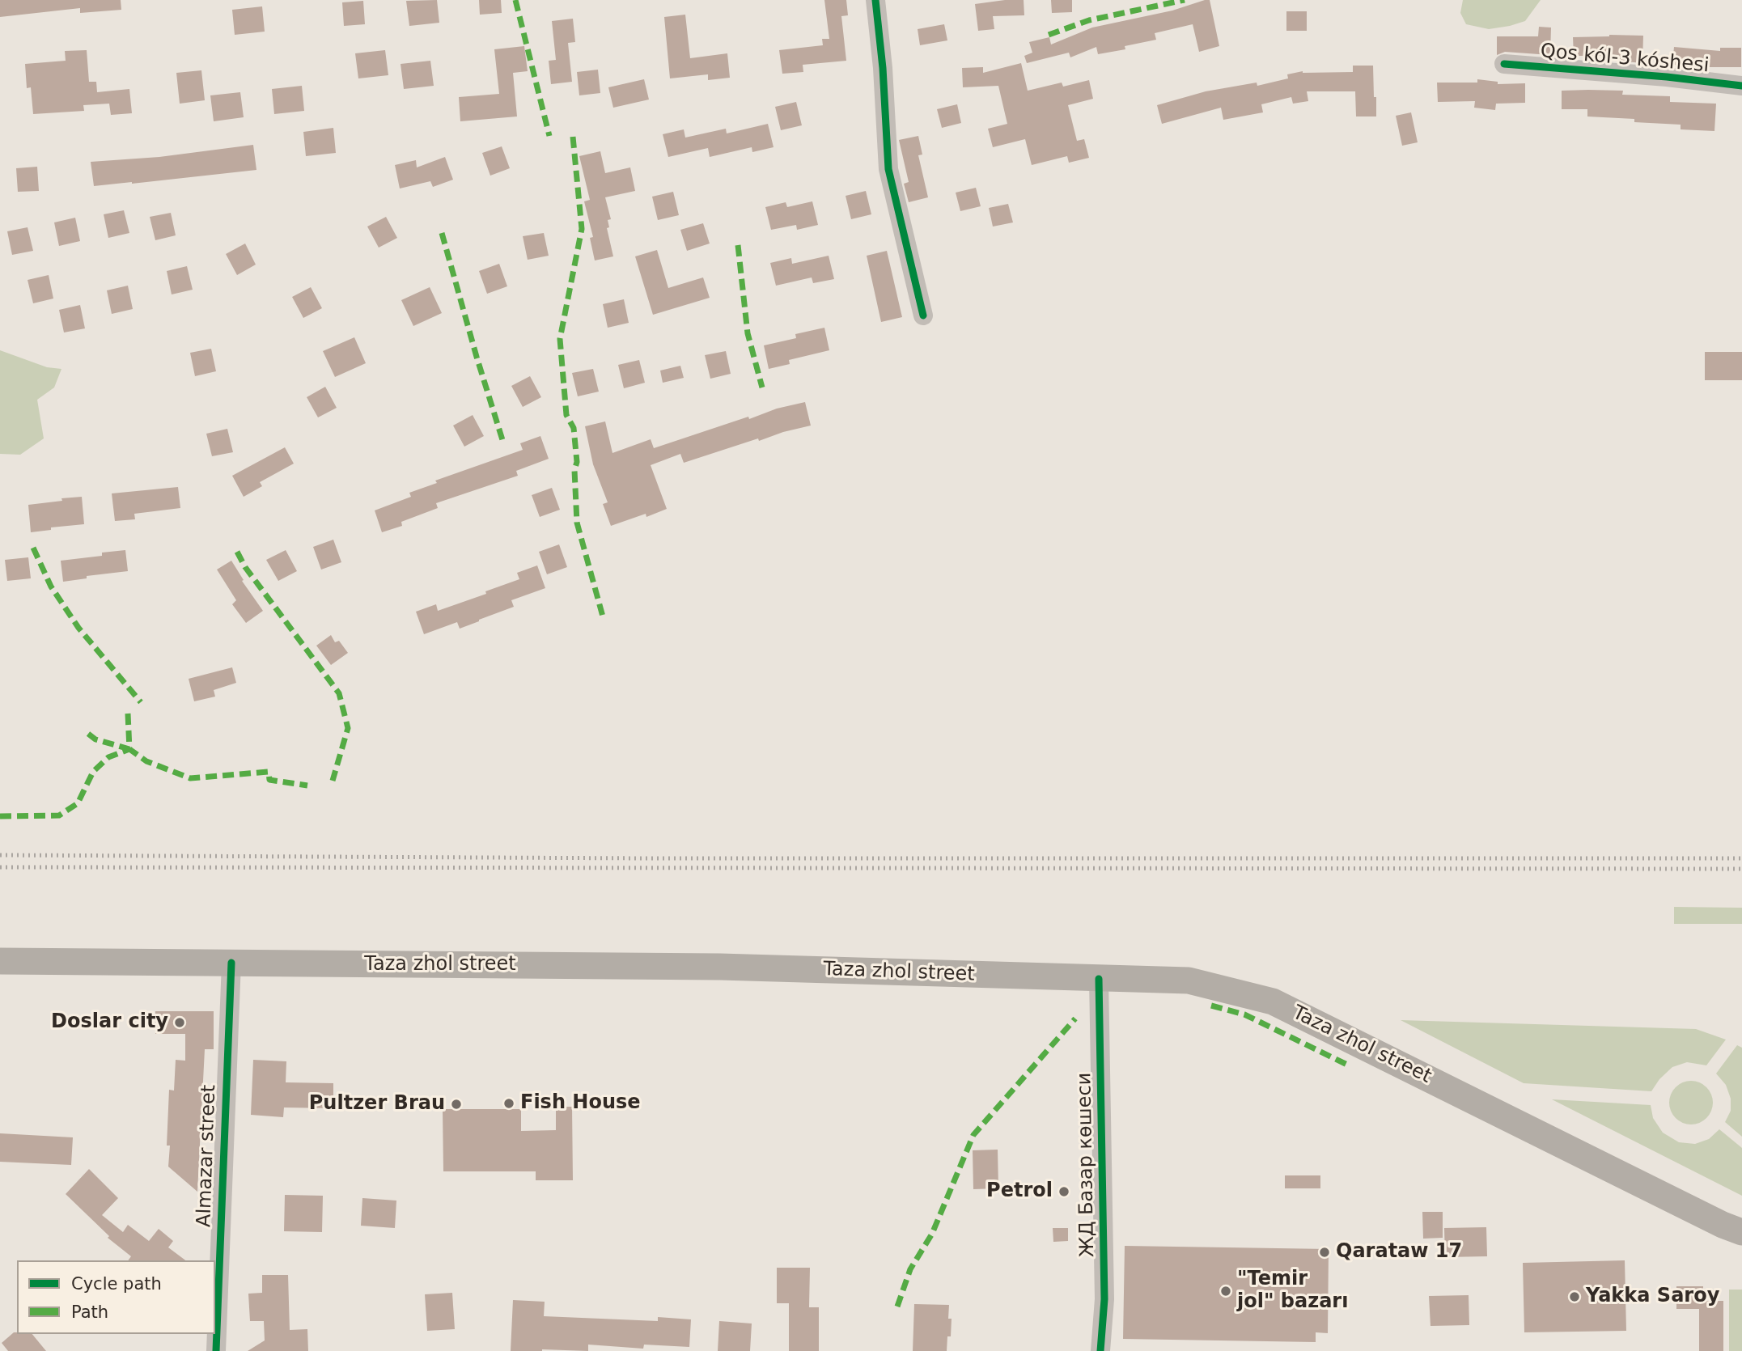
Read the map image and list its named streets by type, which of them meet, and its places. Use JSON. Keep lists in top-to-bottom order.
{
  "streets": {
    "main road": ["Taza zhol street"],
    "street": ["Qos kól-3 kóshesi", "Almazar street", "ЖД Базар көшеси"]
  },
  "crossings": [
    ["Taza zhol street", "Almazar street"],
    ["Taza zhol street", "ЖД Базар көшеси"]
  ],
  "places": [
    "Doslar city",
    "Fish House",
    "Pultzer Brau",
    "Petrol",
    "Qarataw 17",
    "\"Temir jol\" bazarı",
    "Yakka Saroy"
  ],
  "legend": ["Cycle path", "Path"]
}
